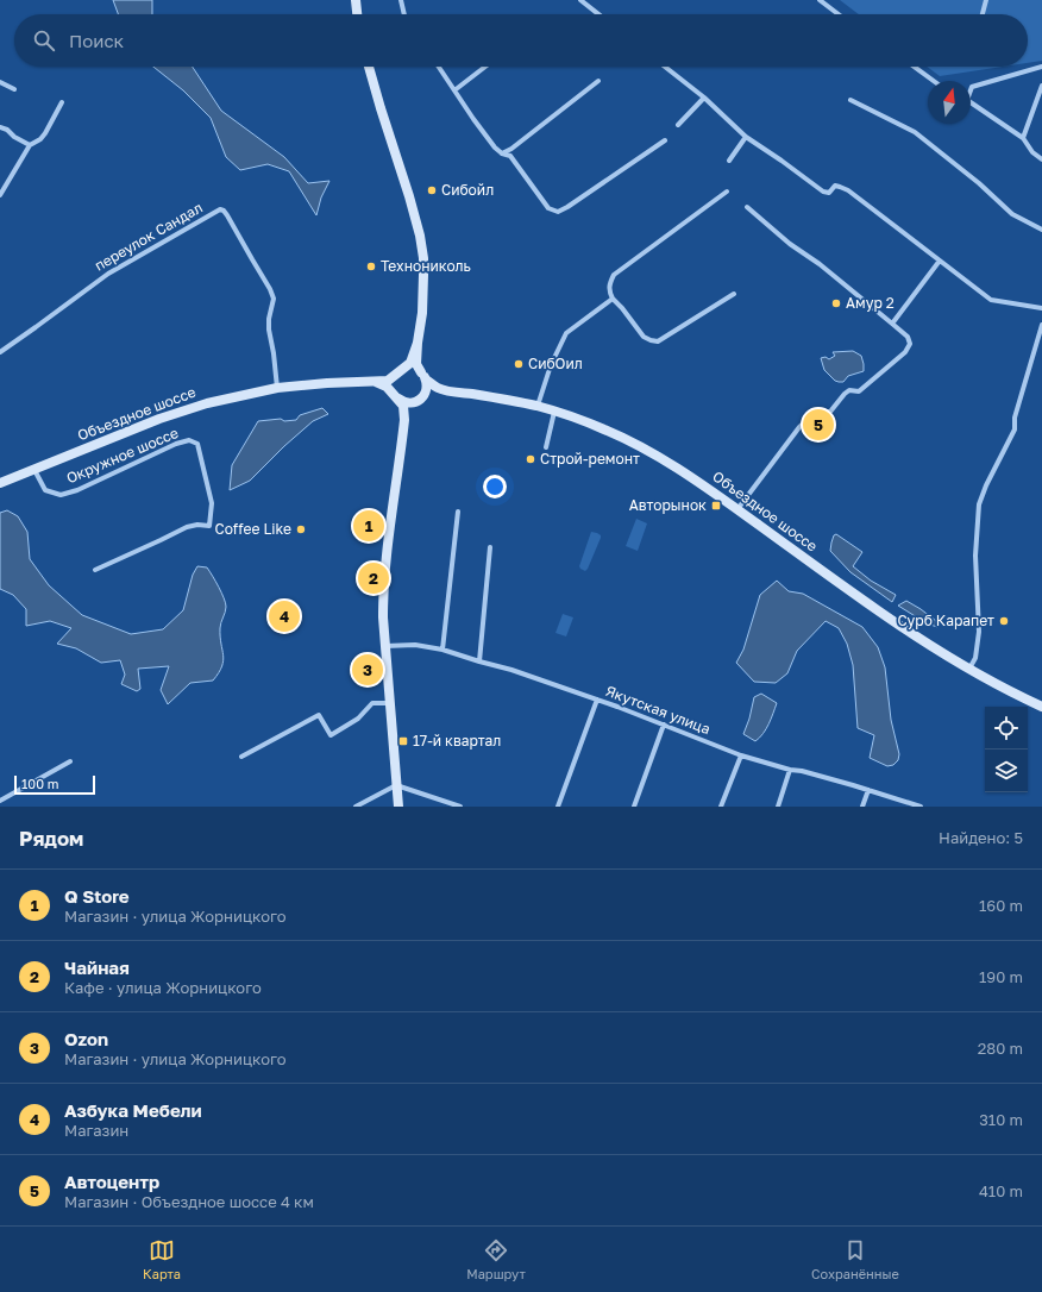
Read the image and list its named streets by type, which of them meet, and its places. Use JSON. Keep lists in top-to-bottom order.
{
  "streets": {
    "main road": ["Объездное шоссе"],
    "street": ["переулок Сандал", "Окружное шоссе", "Якутская улица"]
  },
  "crossings": [
    ["переулок Сандал", "Объездное шоссе"],
    ["Объездное шоссе", "Окружное шоссе"]
  ],
  "places": {
    "other": [
      "Сибойл",
      "Технониколь",
      "Амур 2",
      "СибОил",
      "Строй-ремонт",
      "Coffee Like",
      "Сурб Карапет"
    ],
    "transit": ["Авторынок", "17-й квартал"]
  },
  "scale_bar": "100 m",
  "north": "top",
  "page": {
    "search": "Поиск",
    "pins": [
      "5",
      "1",
      "2",
      "4",
      "3"
    ],
    "scale": "100 m",
    "heading": ["Рядом", "Найдено: 5"],
    "list": [
      {
        "mark": "1",
        "name": "Q Store",
        "note": "Магазин · улица Жорницкого",
        "value": "160 m"
      },
      {
        "mark": "2",
        "name": "Чайная",
        "note": "Кафе · улица Жорницкого",
        "value": "190 m"
      },
      {
        "mark": "3",
        "name": "Ozon",
        "note": "Магазин · улица Жорницкого",
        "value": "280 m"
      },
      {
        "mark": "4",
        "name": "Азбука Мебели",
        "note": "Магазин",
        "value": "310 m"
      },
      {
        "mark": "5",
        "name": "Автоцентр",
        "note": "Магазин · Объездное шоссе 4 км",
        "value": "410 m"
      }
    ],
    "nav": ["Карта", "Маршрут", "Сохранённые"]
  }
}
